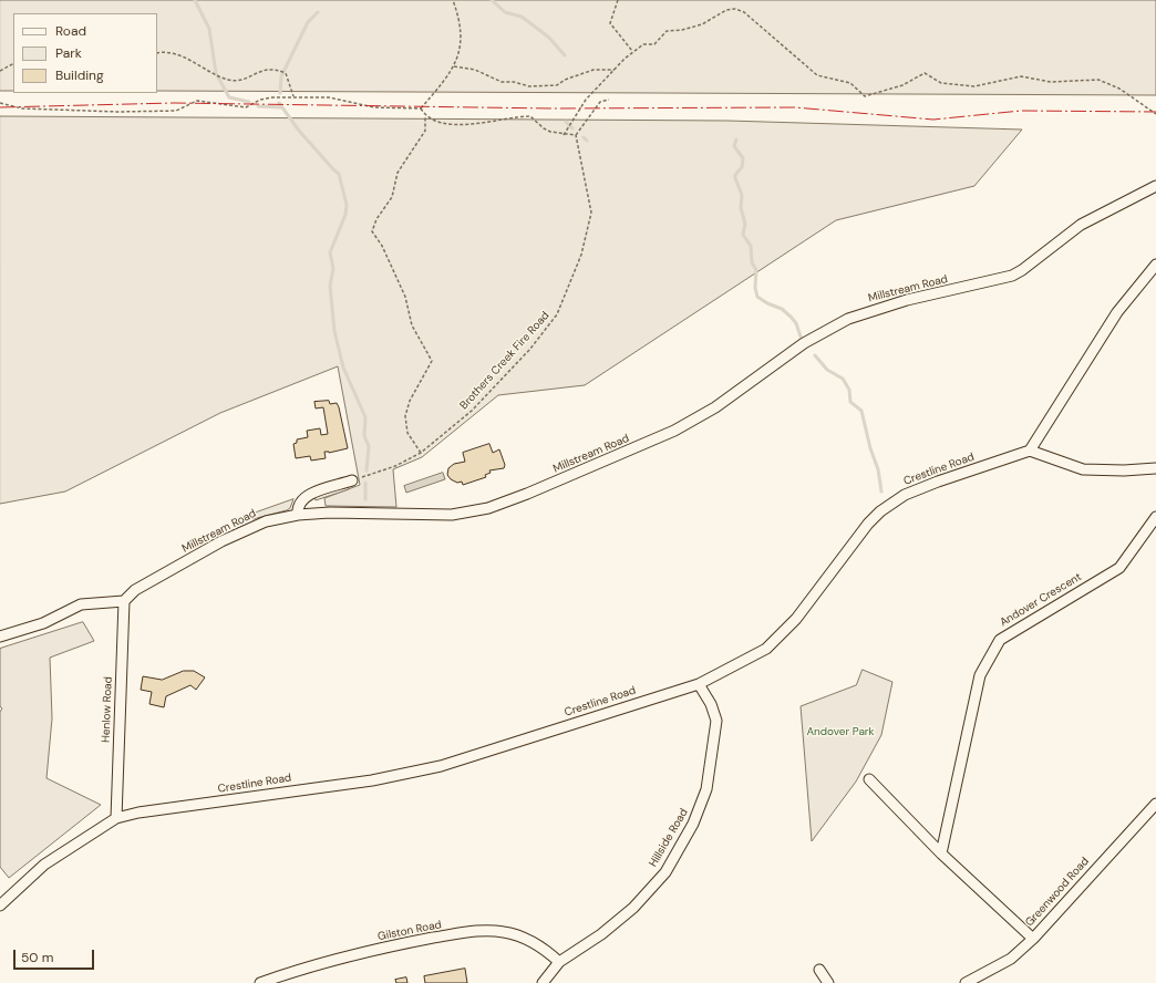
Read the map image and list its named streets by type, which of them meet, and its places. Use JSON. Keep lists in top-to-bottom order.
{
  "streets": {
    "street": [
      "Millstream Road",
      "Crestline Road",
      "Andover Crescent",
      "Henlow Road",
      "Hillside Road",
      "Greenwood Road",
      "Gilston Road"
    ],
    "path": ["Brothers Creek Fire Road"]
  },
  "crossings": [
    ["Millstream Road", "Henlow Road"],
    ["Crestline Road", "Henlow Road"],
    ["Crestline Road", "Hillside Road"],
    ["Hillside Road", "Gilston Road"]
  ],
  "parks": ["Andover Park"],
  "legend": ["Road", "Park", "Building"],
  "scale_bar": "50 m"
}
